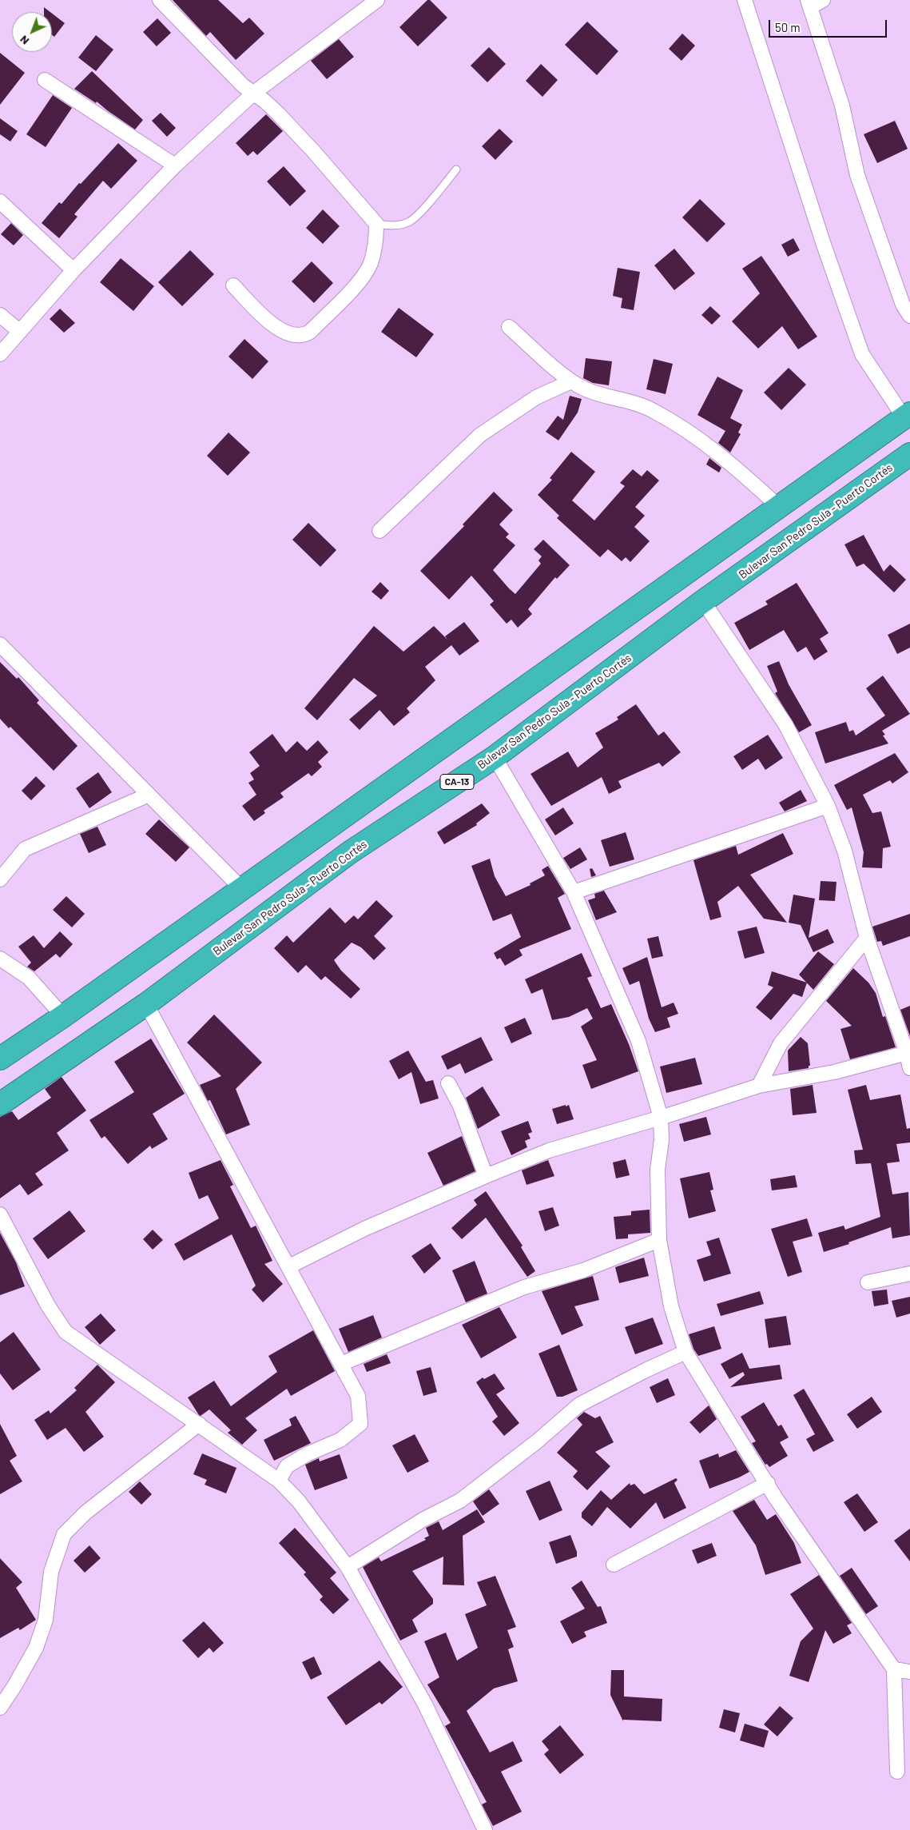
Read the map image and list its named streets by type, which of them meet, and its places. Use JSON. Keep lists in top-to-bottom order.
{
  "streets": {
    "highway": ["Bulevar San Pedro Sula - Puerto Cortés", "CA-13"]
  },
  "scale_bar": "50 m",
  "north": "bottom left"
}
